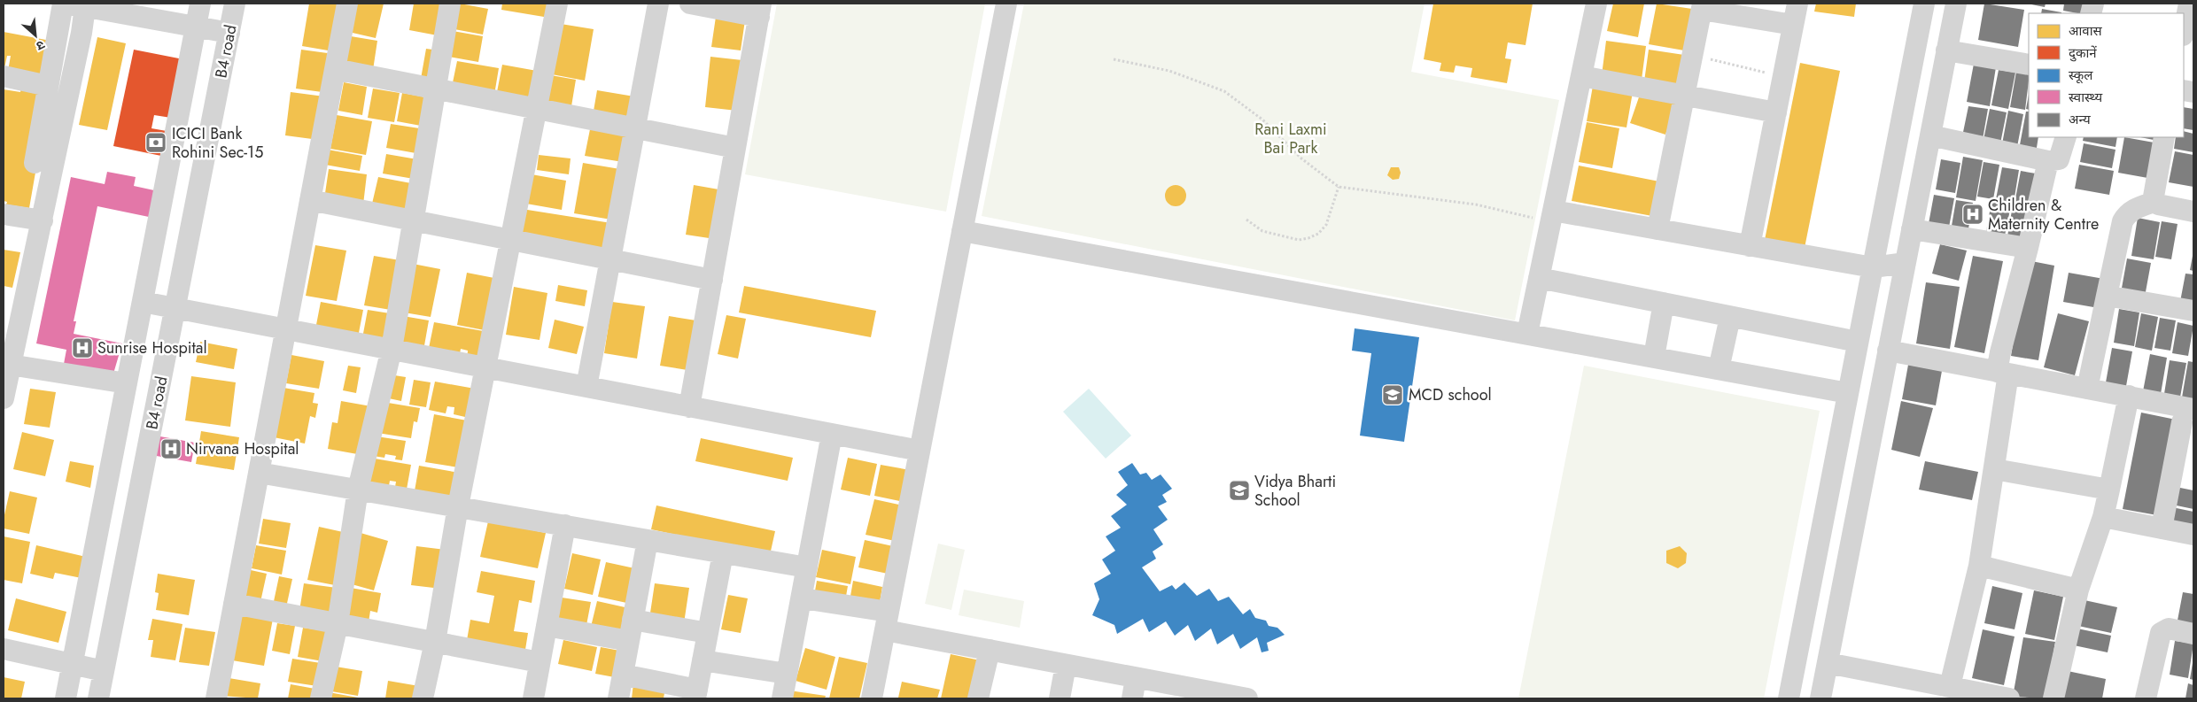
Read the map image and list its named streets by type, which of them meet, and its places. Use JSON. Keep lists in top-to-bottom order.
{
  "streets": {
    "street": ["B4 road"]
  },
  "parks": ["Rani Laxmi Bai Park"],
  "places": {
    "bank": ["ICICI Bank Rohini Sec-15"],
    "hospital": ["Children & Maternity Centre", "Sunrise Hospital", "Nirvana Hospital"],
    "school or university": ["MCD school", "Vidya Bharti School"]
  },
  "legend": [
    "आवास",
    "दुकानें",
    "स्कूल",
    "स्वास्थ्य",
    "अन्य"
  ],
  "north": "bottom right"
}
